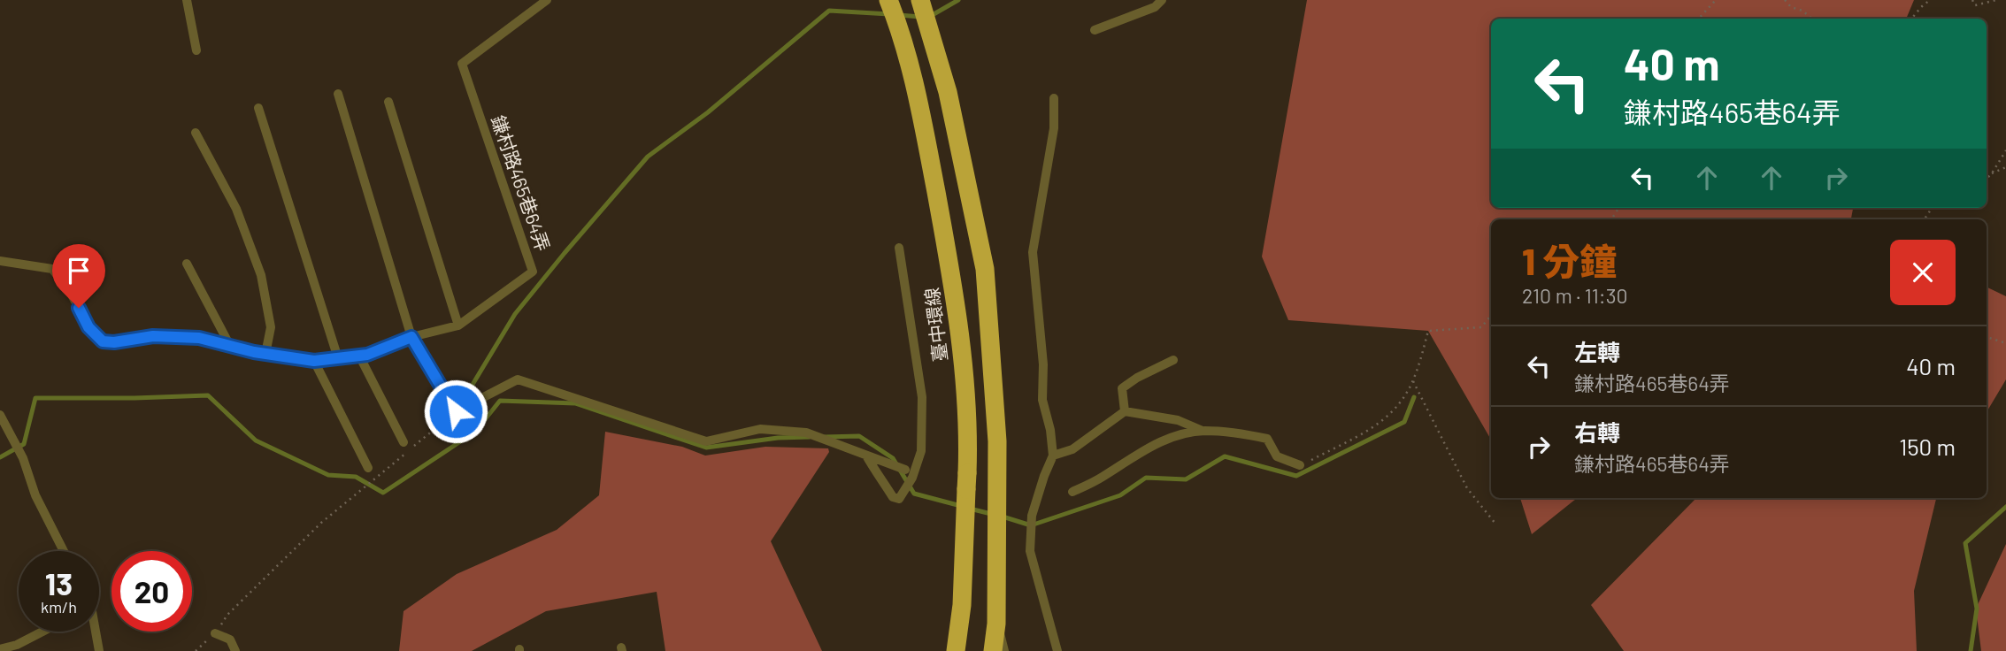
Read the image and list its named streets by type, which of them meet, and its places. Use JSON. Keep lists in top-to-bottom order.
{
  "streets": {
    "highway": ["臺中環線"],
    "lane": ["鎌村路465巷64弄"]
  },
  "page": {
    "turn": ["40 m", "鎌村路465巷64弄"],
    "heading": ["1 分鐘", "210 m · 11:30"],
    "list": [
      {
        "name": "左轉",
        "note": "鎌村路465巷64弄",
        "value": "40 m"
      },
      {
        "name": "右轉",
        "note": "鎌村路465巷64弄",
        "value": "150 m"
      }
    ],
    "speed": "13 km/h",
    "limit": "20"
  }
}
